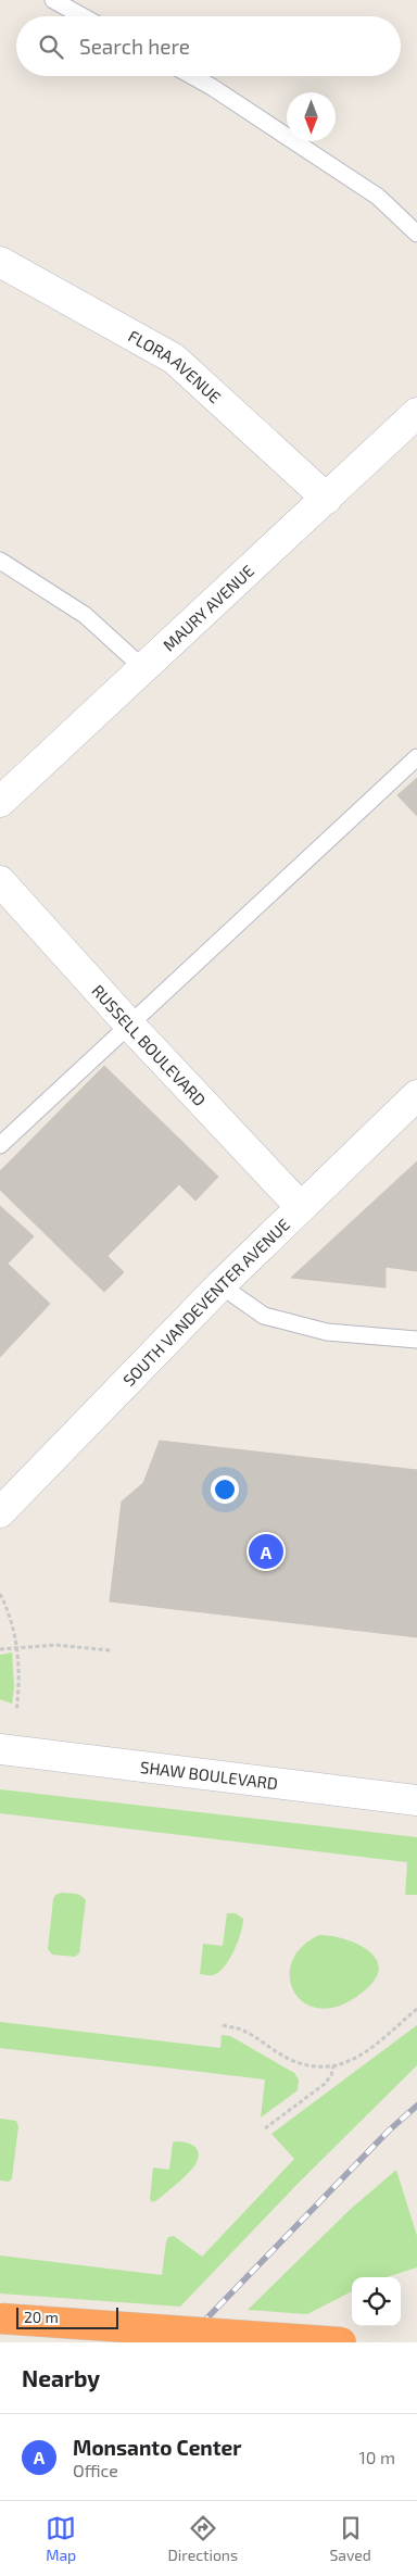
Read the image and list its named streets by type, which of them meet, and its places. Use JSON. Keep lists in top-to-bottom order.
{
  "streets": {
    "street": [
      "FLORA AVENUE",
      "MAURY AVENUE",
      "RUSSELL BOULEVARD",
      "SOUTH VANDEVENTER AVENUE",
      "SHAW BOULEVARD"
    ]
  },
  "crossings": [
    ["FLORA AVENUE", "MAURY AVENUE"],
    ["RUSSELL BOULEVARD", "SOUTH VANDEVENTER AVENUE"]
  ],
  "scale_bar": "20 m",
  "north": "bottom",
  "page": {
    "search": "Search here",
    "pins": "A",
    "scale": "20 m",
    "heading": "Nearby",
    "list": [
      {
        "mark": "A",
        "name": "Monsanto Center",
        "note": "Office",
        "value": "10 m"
      }
    ],
    "nav": ["Map", "Directions", "Saved"]
  }
}
